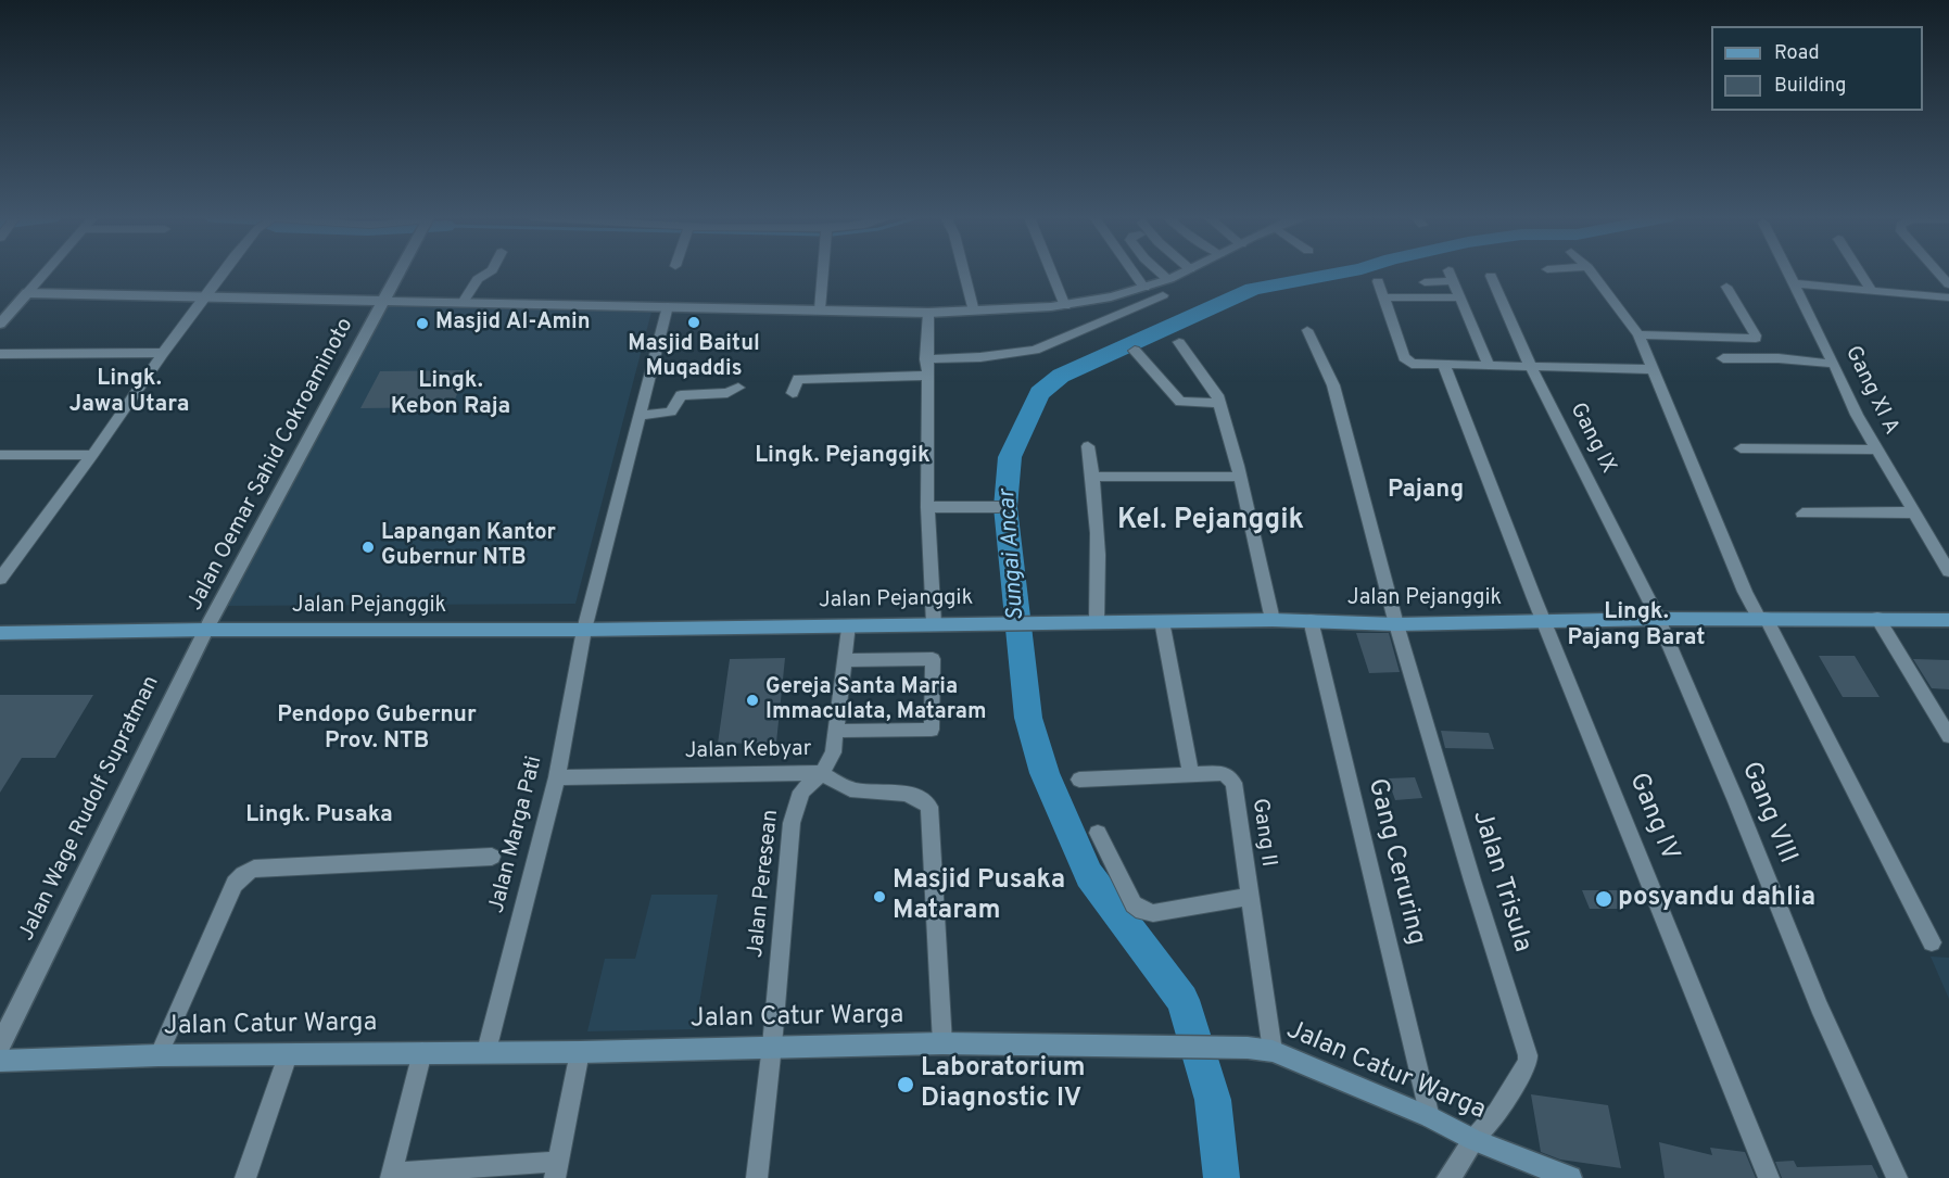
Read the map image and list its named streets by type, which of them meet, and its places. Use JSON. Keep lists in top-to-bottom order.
{
  "streets": {
    "main road": ["Jalan Pejanggik", "Jalan Catur Warga"],
    "street": [
      "Gang XI A",
      "Gang IX",
      "Jalan Oemar Sahid Cokroaminoto",
      "Jalan Kebyar",
      "Jalan Wage Rudolf Supratman",
      "Gang VIII",
      "Gang IV",
      "Gang II",
      "Jalan Marga Pati",
      "Gang Ceruring",
      "Jalan Trisula",
      "Jalan Peresean"
    ]
  },
  "crossings": [
    ["Gang IX", "Jalan Pejanggik"],
    ["Gang IX", "Gang VIII"],
    ["Jalan Oemar Sahid Cokroaminoto", "Jalan Pejanggik"],
    ["Jalan Oemar Sahid Cokroaminoto", "Jalan Wage Rudolf Supratman"],
    ["Jalan Pejanggik", "Jalan Wage Rudolf Supratman"],
    ["Jalan Pejanggik", "Gang VIII"],
    ["Jalan Pejanggik", "Gang IV"],
    ["Jalan Pejanggik", "Jalan Marga Pati"],
    ["Jalan Pejanggik", "Gang Ceruring"],
    ["Jalan Pejanggik", "Jalan Trisula"],
    ["Jalan Pejanggik", "Jalan Peresean"],
    ["Jalan Kebyar", "Jalan Marga Pati"],
    ["Jalan Kebyar", "Jalan Peresean"],
    ["Jalan Kebyar", "Jalan Catur Warga"],
    ["Gang II", "Jalan Catur Warga"],
    ["Jalan Marga Pati", "Jalan Catur Warga"],
    ["Gang Ceruring", "Jalan Catur Warga"],
    ["Jalan Trisula", "Jalan Catur Warga"],
    ["Jalan Peresean", "Jalan Catur Warga"]
  ],
  "districts": [
    "Lingk. Jawa Utara",
    "Lingk. Kebon Raja",
    "Lingk. Pejanggik",
    "Pajang",
    "Kel. Pejanggik",
    "Lingk. Pajang Barat",
    "Pendopo Gubernur Prov. NTB",
    "Lingk. Pusaka"
  ],
  "water": ["Sungai Ancar"],
  "places": [
    "Masjid Baitul Muqaddis",
    "Masjid Al-Amin",
    "Lapangan Kantor Gubernur NTB",
    "Gereja Santa Maria Immaculata, Mataram",
    "Masjid Pusaka Mataram",
    "posyandu dahlia",
    "Laboratorium Diagnostic IV"
  ],
  "legend": ["Road", "Building"]
}
